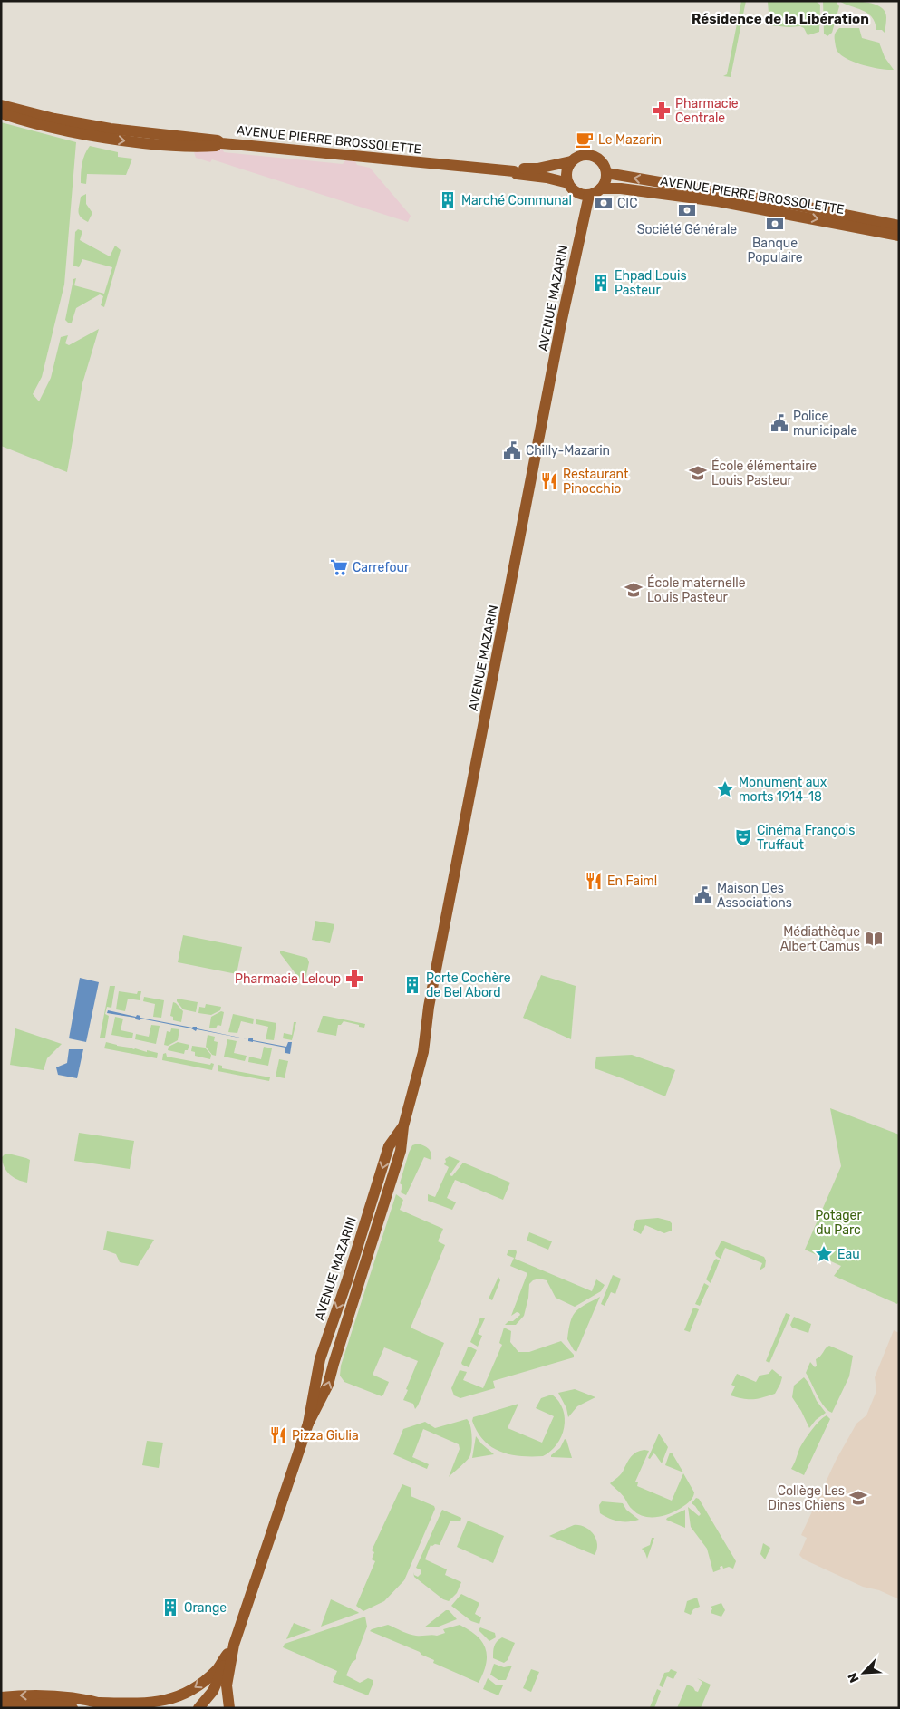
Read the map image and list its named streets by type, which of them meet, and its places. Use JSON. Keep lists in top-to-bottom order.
{
  "streets": {
    "main road": ["AVENUE PIERRE BROSSOLETTE", "AVENUE MAZARIN"]
  },
  "crossings": [
    ["AVENUE PIERRE BROSSOLETTE", "AVENUE MAZARIN"]
  ],
  "districts": ["Résidence de la Libération"],
  "parks": ["Potager du Parc"],
  "places": {
    "pharmacy": ["Pharmacie Centrale", "Pharmacie Leloup"],
    "cafe": ["Le Mazarin"],
    "building": [
      "Marché Communal",
      "Ehpad Louis Pasteur",
      "Porte Cochère de Bel Abord",
      "Orange"
    ],
    "bank": ["CIC", "Société Générale", "Banque Populaire"],
    "public building": ["Police municipale", "Chilly-Mazarin", "Maison Des Associations"],
    "school or university": ["École élémentaire Louis Pasteur", "École maternelle Louis Pasteur", "Collège Les Dines Chiens"],
    "restaurant": ["Restaurant Pinocchio", "En Faim!", "Pizza Giulia"],
    "supermarket": ["Carrefour"],
    "place": ["Monument aux morts 1914-18", "Eau"],
    "theatre": ["Cinéma François Truffaut"],
    "library": ["Médiathèque Albert Camus"]
  },
  "north": "bottom left"
}
